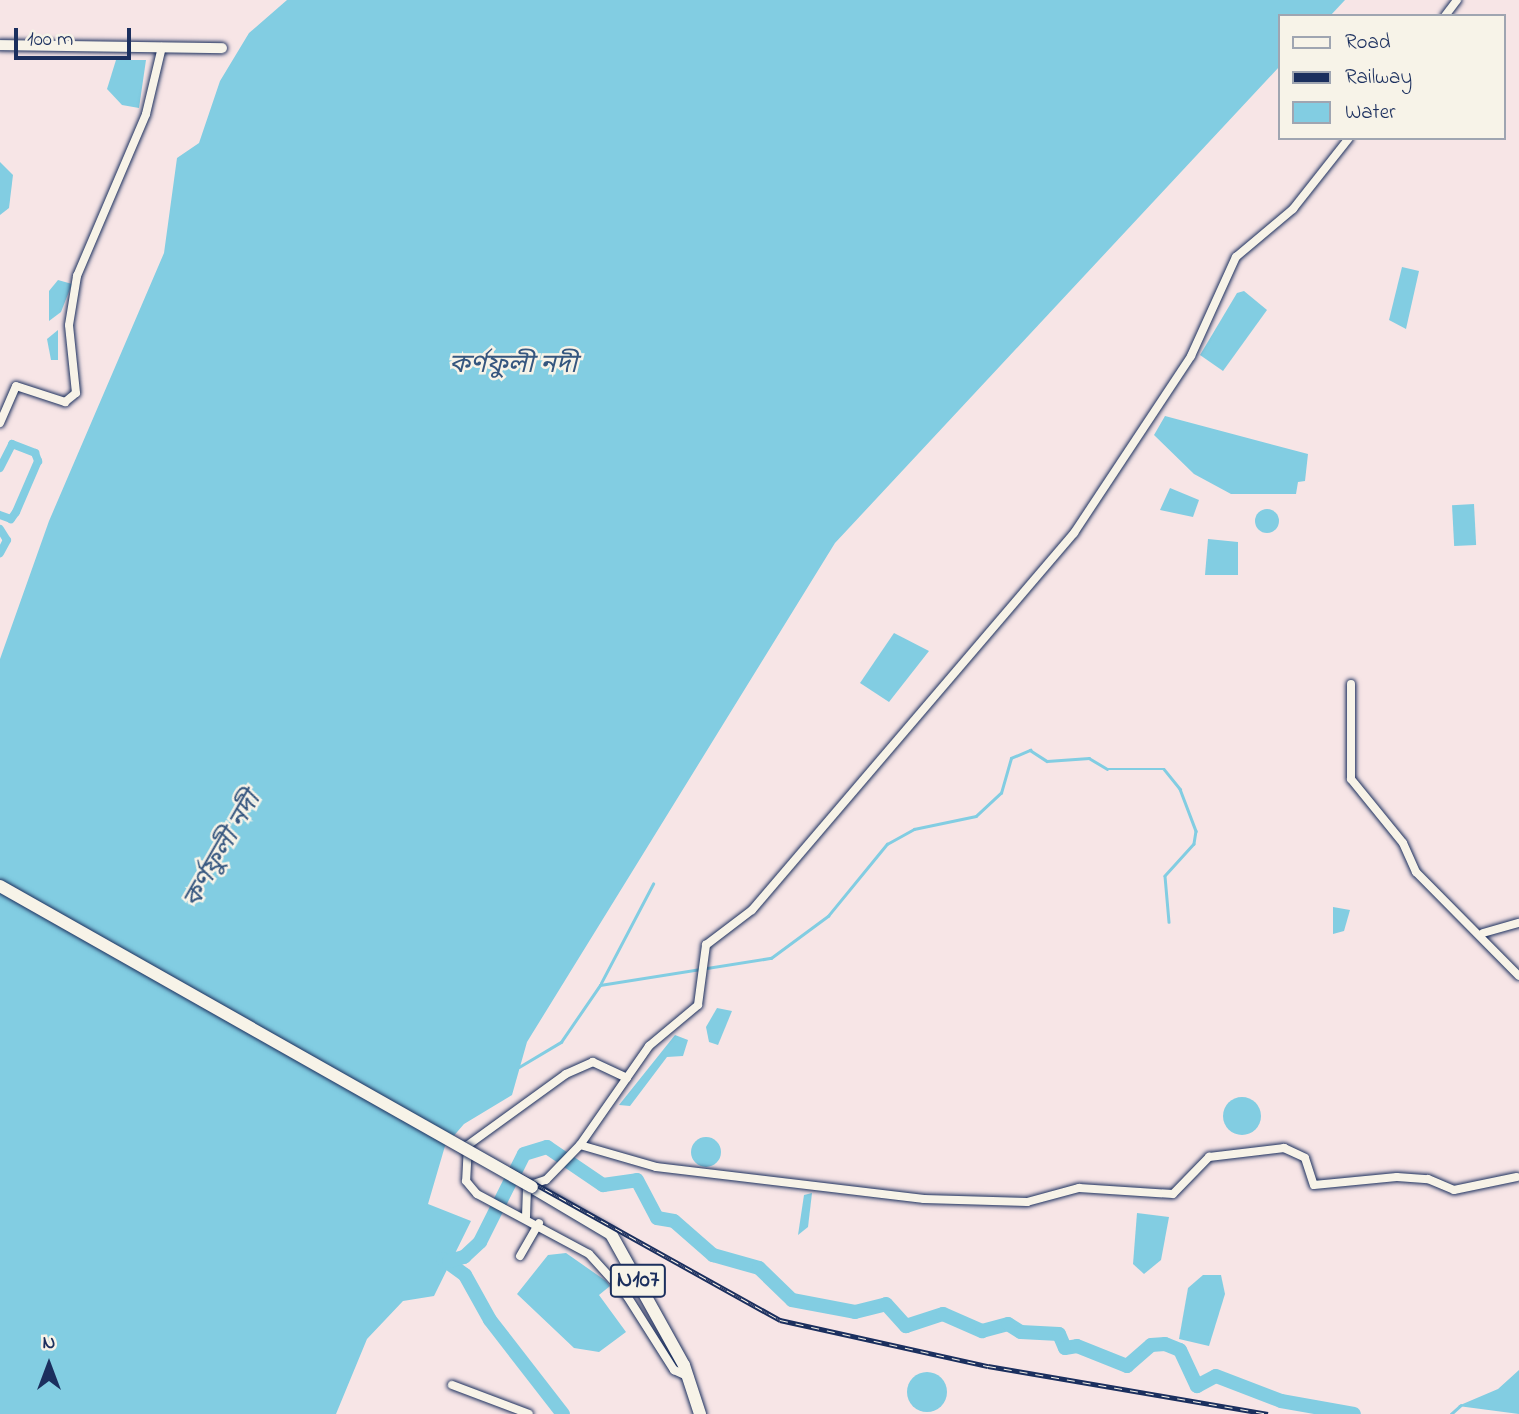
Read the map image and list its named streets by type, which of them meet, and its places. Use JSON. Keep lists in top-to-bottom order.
{
  "streets": {
    "highway": ["N107"]
  },
  "water": ["কর্ণফুলী নদী"],
  "legend": ["Road", "Railway", "Water"],
  "scale_bar": "100 m",
  "north": "top"
}
